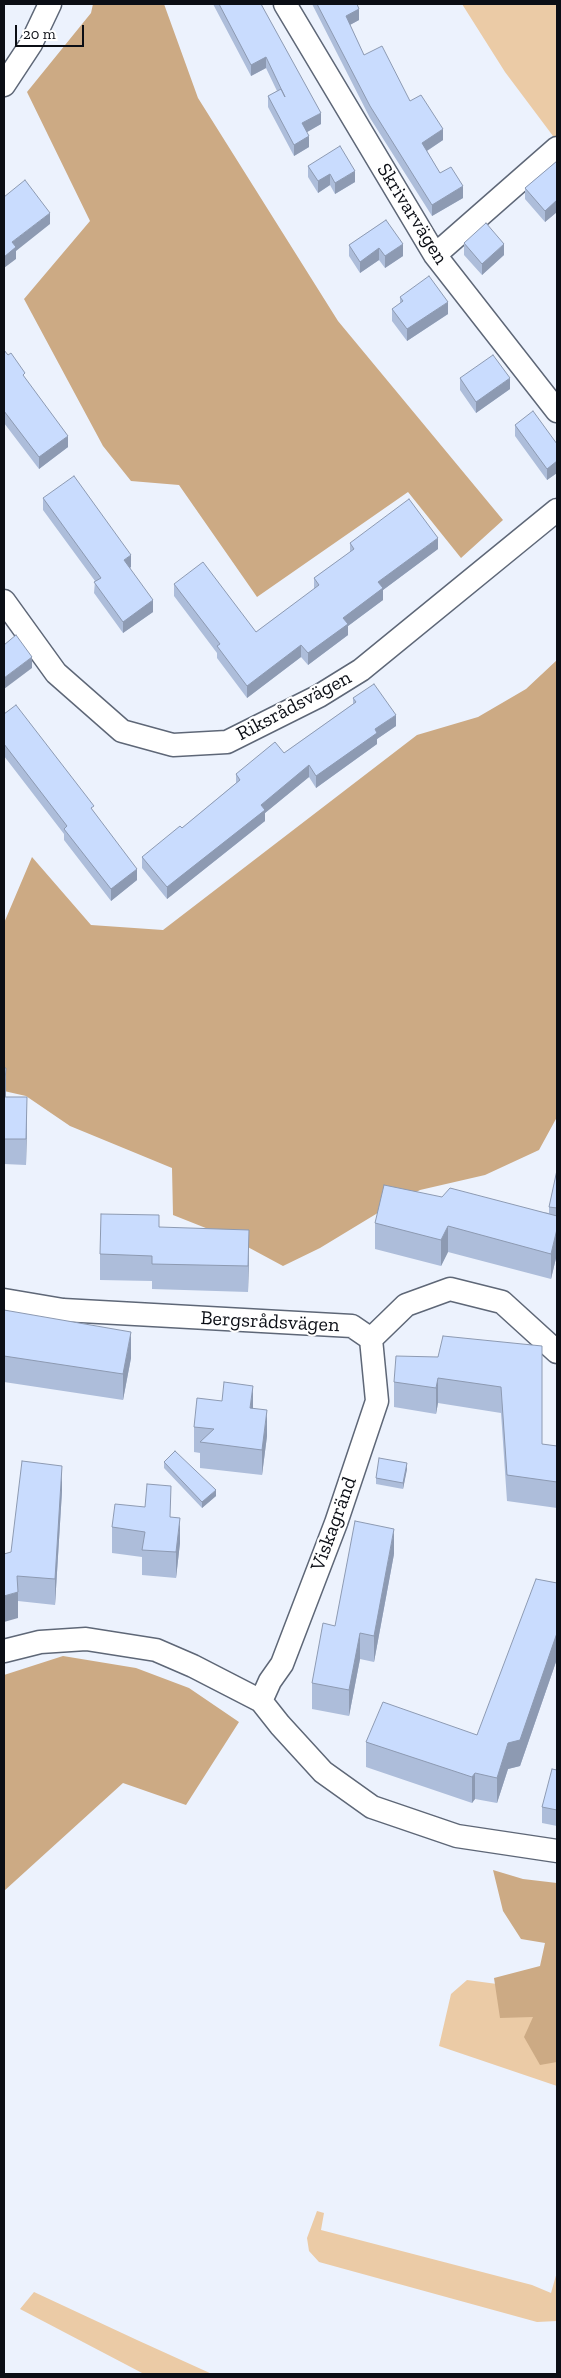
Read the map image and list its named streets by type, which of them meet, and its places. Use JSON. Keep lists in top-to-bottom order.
{
  "streets": {
    "street": [
      "Skrivarvägen",
      "Riksrådsvägen",
      "Bergsrådsvägen",
      "Viskagränd"
    ]
  },
  "crossings": [
    ["Bergsrådsvägen", "Viskagränd"]
  ],
  "scale_bar": "20 m"
}
